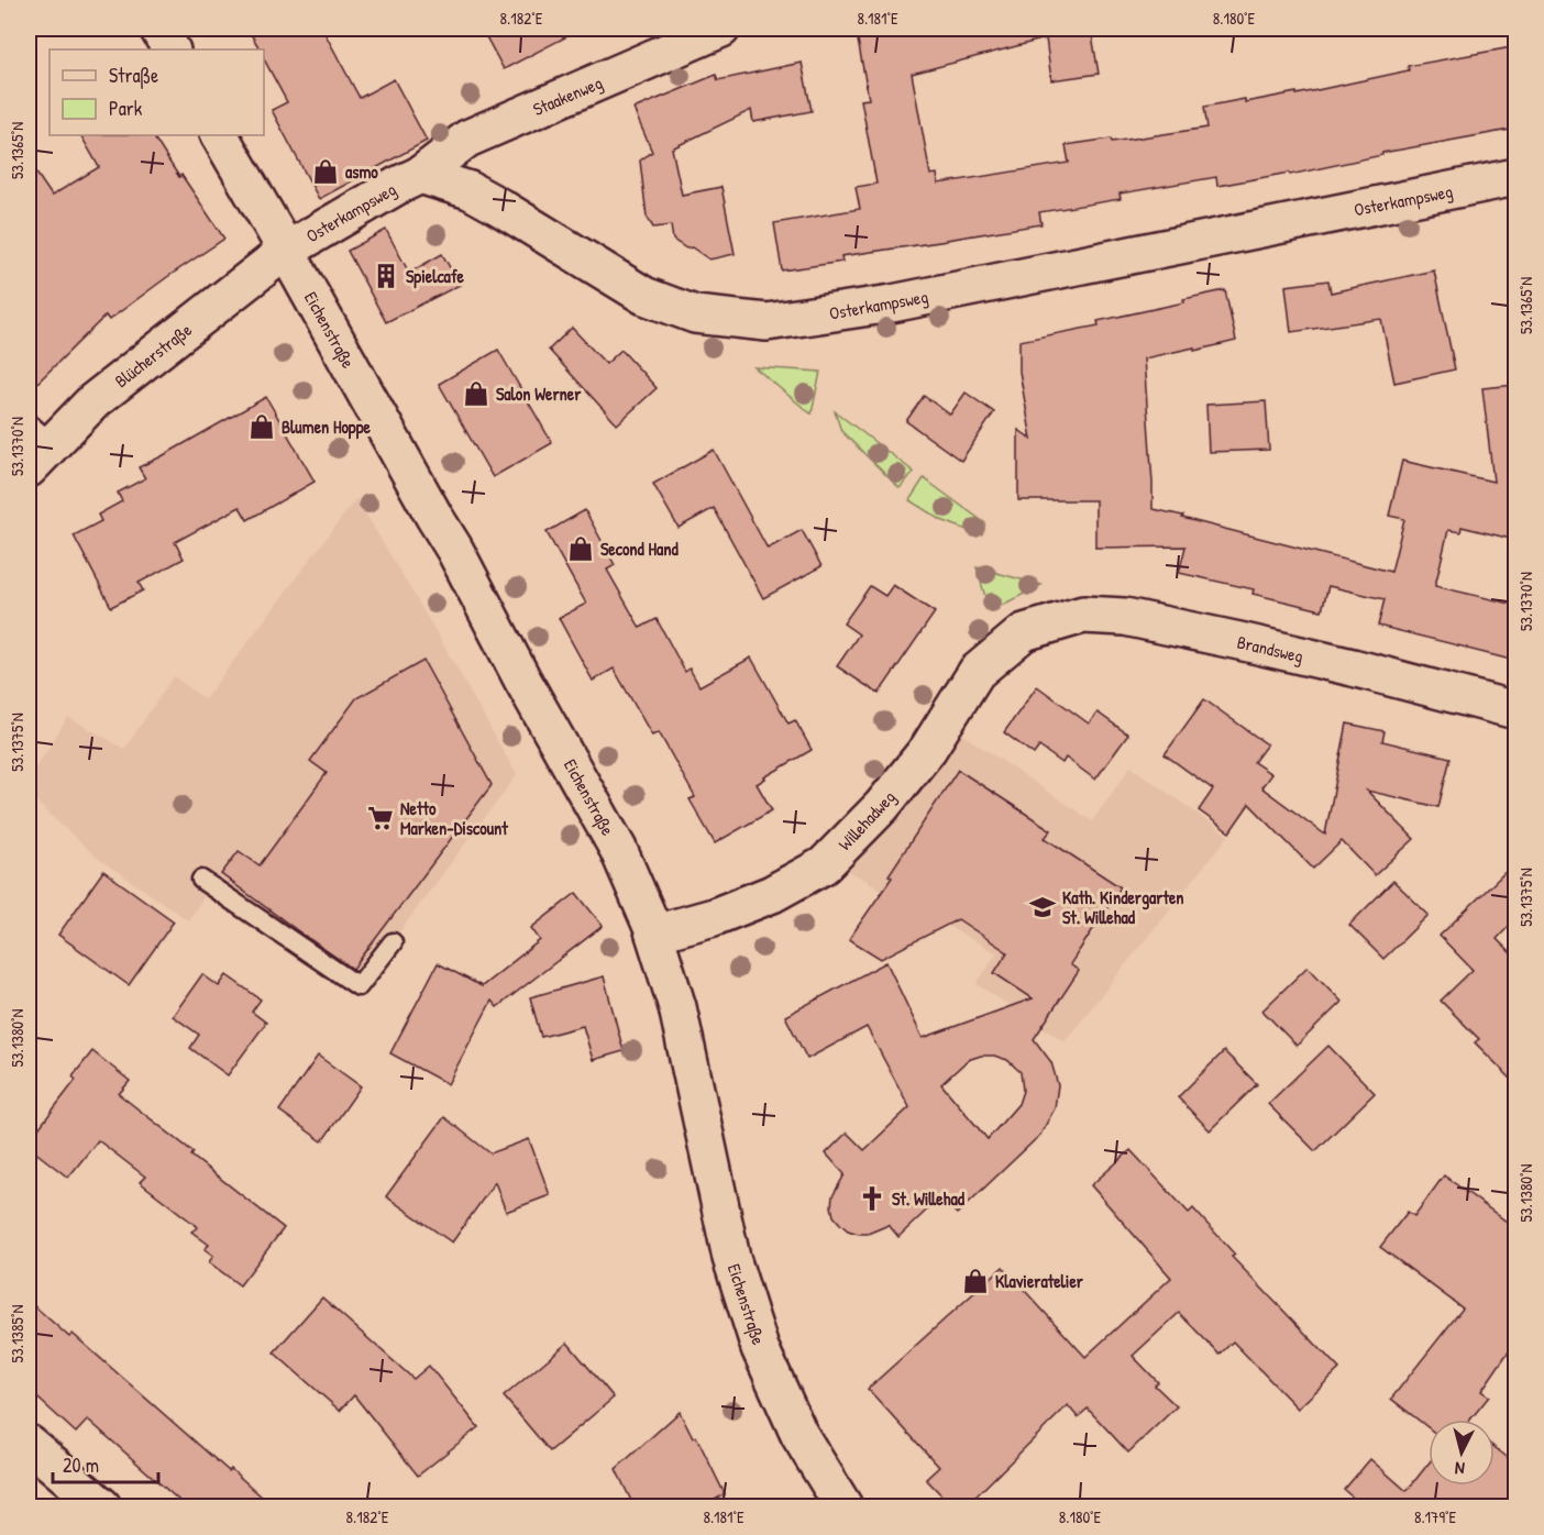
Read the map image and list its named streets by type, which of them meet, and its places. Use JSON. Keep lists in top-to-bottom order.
{
  "streets": {
    "street": [
      "Staakenweg",
      "Osterkampsweg",
      "Eichenstraße",
      "Blücherstraße",
      "Brandsweg",
      "Willehadweg"
    ]
  },
  "crossings": [
    ["Staakenweg", "Osterkampsweg"],
    ["Osterkampsweg", "Eichenstraße"],
    ["Osterkampsweg", "Blücherstraße"],
    ["Eichenstraße", "Blücherstraße"],
    ["Eichenstraße", "Willehadweg"],
    ["Brandsweg", "Willehadweg"]
  ],
  "places": {
    "shop": [
      "asmo",
      "Salon Werner",
      "Blumen Hoppe",
      "Second Hand",
      "Klavieratelier"
    ],
    "building": ["Spielcafe"],
    "supermarket": ["Netto Marken-Discount"],
    "school or university": ["Kath. Kindergarten St. Willehad"],
    "church": ["St. Willehad"]
  },
  "legend": ["Straße", "Park"],
  "scale_bar": "20 m",
  "north": "bottom",
  "coordinates": [
    "8.182°E",
    "8.181°E",
    "8.180°E",
    "53.1365°N",
    "53.1370°N",
    "53.1375°N",
    "53.1380°N",
    "53.1385°N",
    "8.179°E"
  ]
}
